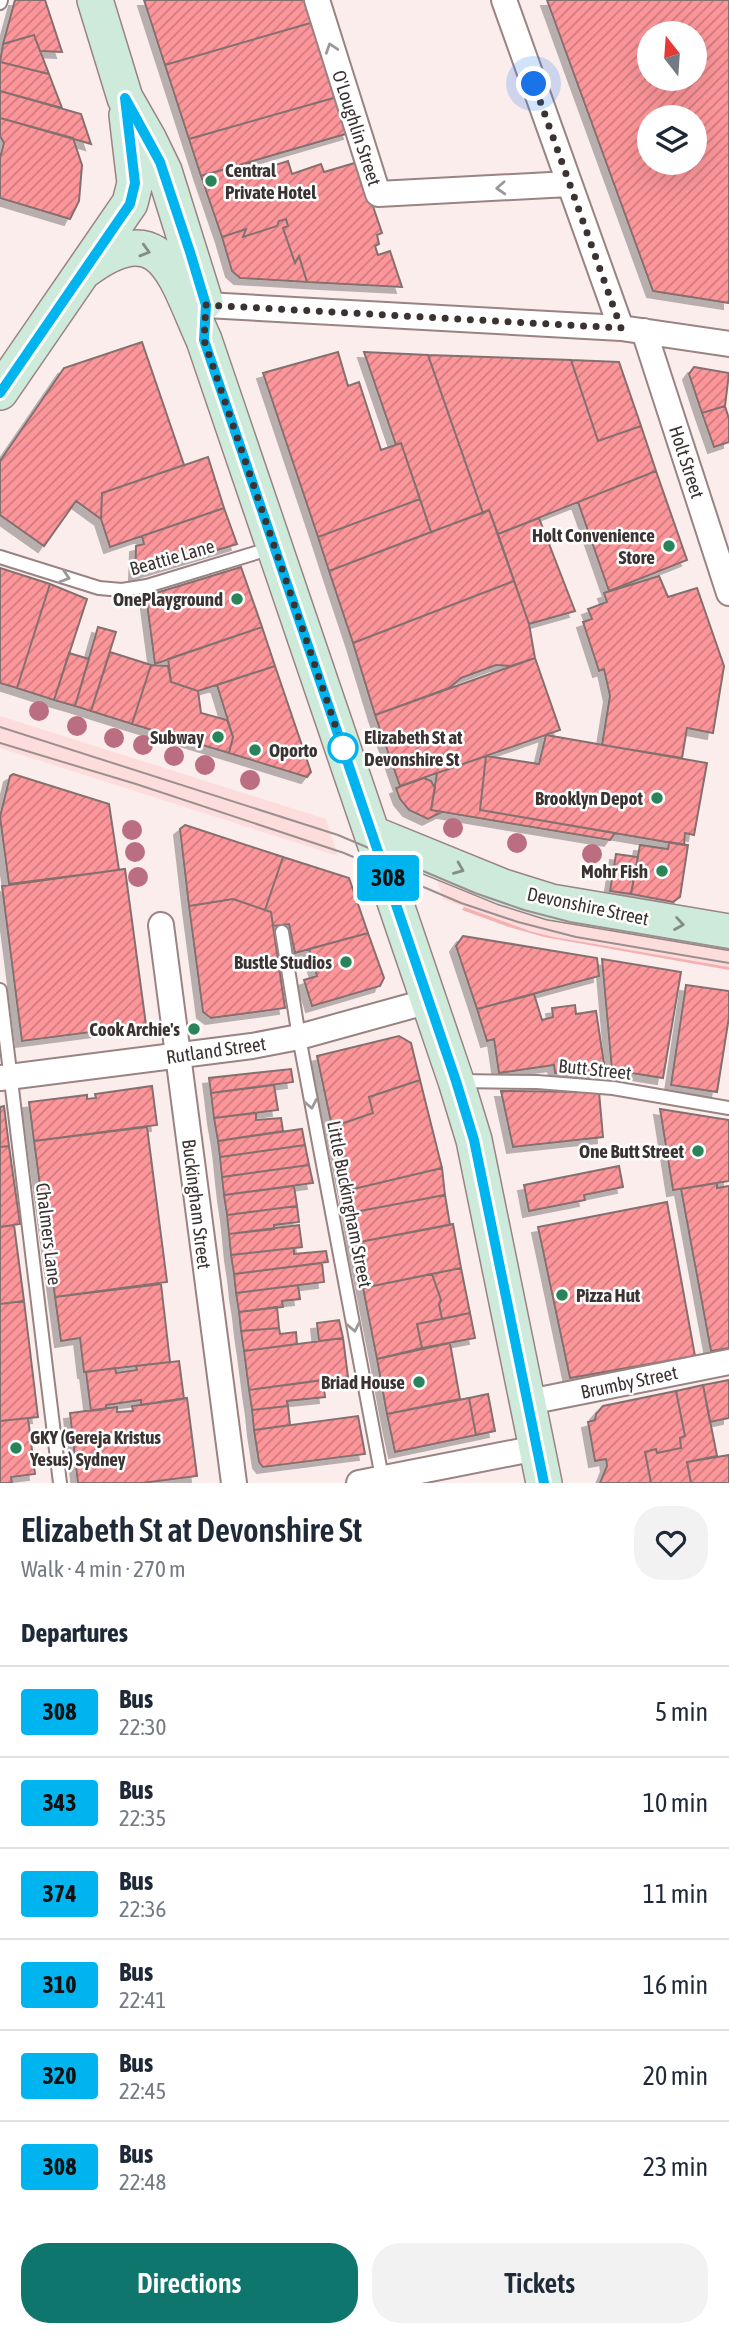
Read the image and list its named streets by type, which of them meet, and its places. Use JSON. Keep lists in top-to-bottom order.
{
  "streets": {
    "main road": ["Devonshire Street"],
    "street": [
      "O'Loughlin Street",
      "Holt Street",
      "Rutland Street",
      "Buckingham Street",
      "Brumby Street"
    ],
    "lane": [
      "Beattie Lane",
      "Butt Street",
      "Little Buckingham Street",
      "Chalmers Lane"
    ]
  },
  "crossings": [
    ["O'Loughlin Street", "Holt Street"],
    ["Rutland Street", "Buckingham Street"],
    ["Rutland Street", "Little Buckingham Street"],
    ["Rutland Street", "Chalmers Lane"]
  ],
  "one_way": ["Beattie Lane", "Devonshire Street", "Little Buckingham Street"],
  "places": [
    "Central Private Hotel",
    "Holt Convenience Store",
    "OnePlayground",
    "Subway",
    "Elizabeth St at Devonshire St",
    "Oporto",
    "Brooklyn Depot",
    "Mohr Fish",
    "Bustle Studios",
    "Cook Archie's",
    "One Butt Street",
    "Pizza Hut",
    "Briad House",
    "GKY (Gereja Kristus Yesus) Sydney"
  ],
  "lines": ["bus line 308"],
  "north": "top",
  "page": {
    "on_map": "308",
    "heading": [
      ["Elizabeth St at Devonshire St", "Walk · 4 min · 270 m"],
      "Departures"
    ],
    "list": [
      {
        "mark": "308",
        "name": "Bus",
        "note": "22:30",
        "value": "5 min"
      },
      {
        "mark": "343",
        "name": "Bus",
        "note": "22:35",
        "value": "10 min"
      },
      {
        "mark": "374",
        "name": "Bus",
        "note": "22:36",
        "value": "11 min"
      },
      {
        "mark": "310",
        "name": "Bus",
        "note": "22:41",
        "value": "16 min"
      },
      {
        "mark": "320",
        "name": "Bus",
        "note": "22:45",
        "value": "20 min"
      },
      {
        "mark": "308",
        "name": "Bus",
        "note": "22:48",
        "value": "23 min"
      }
    ],
    "buttons": ["Directions", "Tickets"]
  }
}
